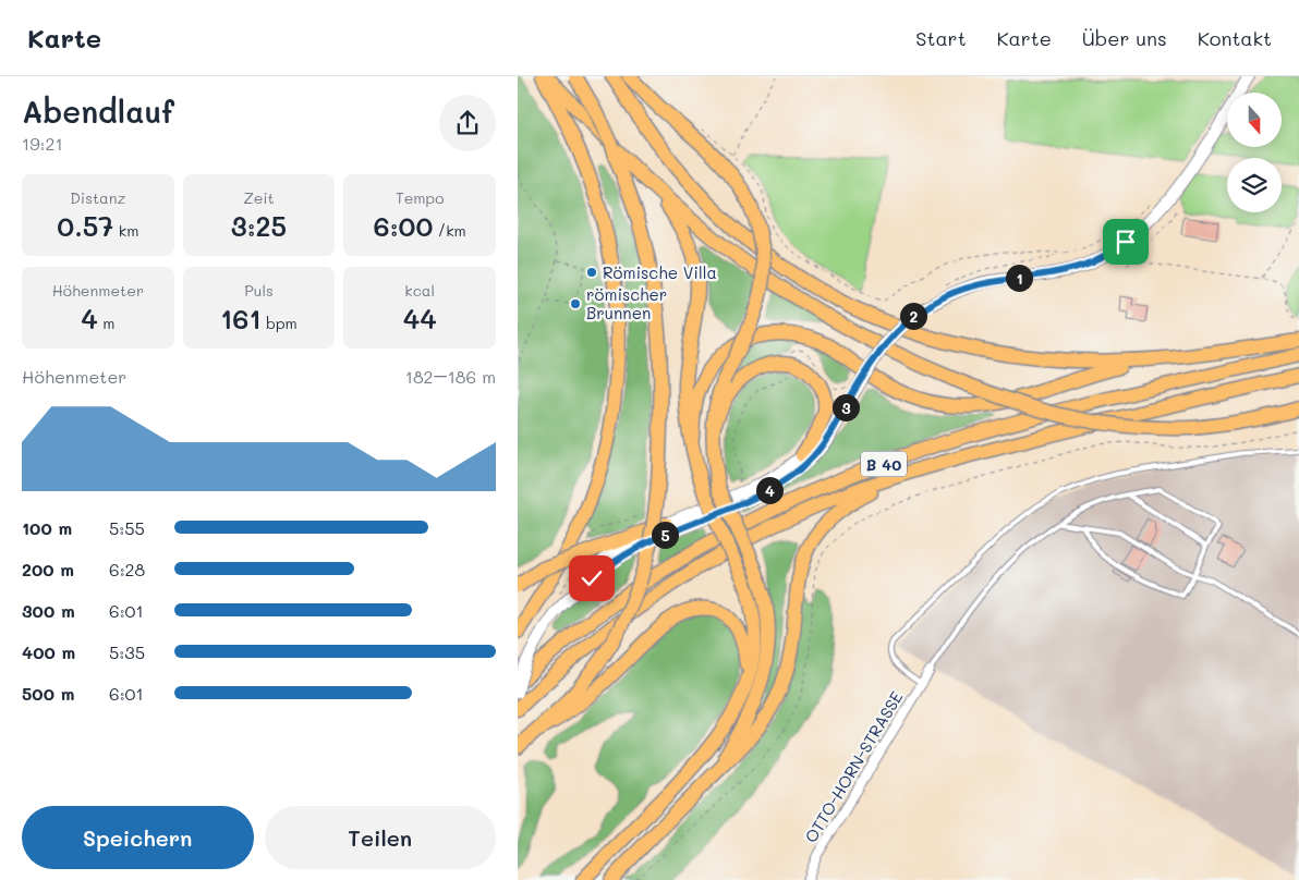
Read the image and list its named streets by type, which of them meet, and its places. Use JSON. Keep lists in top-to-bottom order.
{
  "streets": {
    "highway": ["B 40"],
    "street": ["OTTO-HORN-STRASSE"]
  },
  "places": ["Römische Villa", "römischer Brunnen"],
  "north": "bottom",
  "page": {
    "header": "Karte",
    "nav": [
      "Start",
      "Karte",
      "Über uns",
      "Kontakt"
    ],
    "heading": ["Abendlauf", "19:21"],
    "stats": [
      ["Distanz", "0.57 km"],
      ["Zeit", "3:25"],
      ["Tempo", "6:00 /km"],
      ["Höhenmeter", "4 m"],
      ["Puls", "161 bpm"],
      ["kcal", "44"]
    ],
    "pins": [
      "1",
      "2",
      "3",
      "4",
      "5"
    ],
    "chart": ["Höhenmeter", "182–186 m"],
    "list": [
      {
        "name": "100 m",
        "note": "5:55"
      },
      {
        "name": "200 m",
        "note": "6:28"
      },
      {
        "name": "300 m",
        "note": "6:01"
      },
      {
        "name": "400 m",
        "note": "5:35"
      },
      {
        "name": "500 m",
        "note": "6:01"
      }
    ],
    "buttons": ["Speichern", "Teilen"]
  }
}
